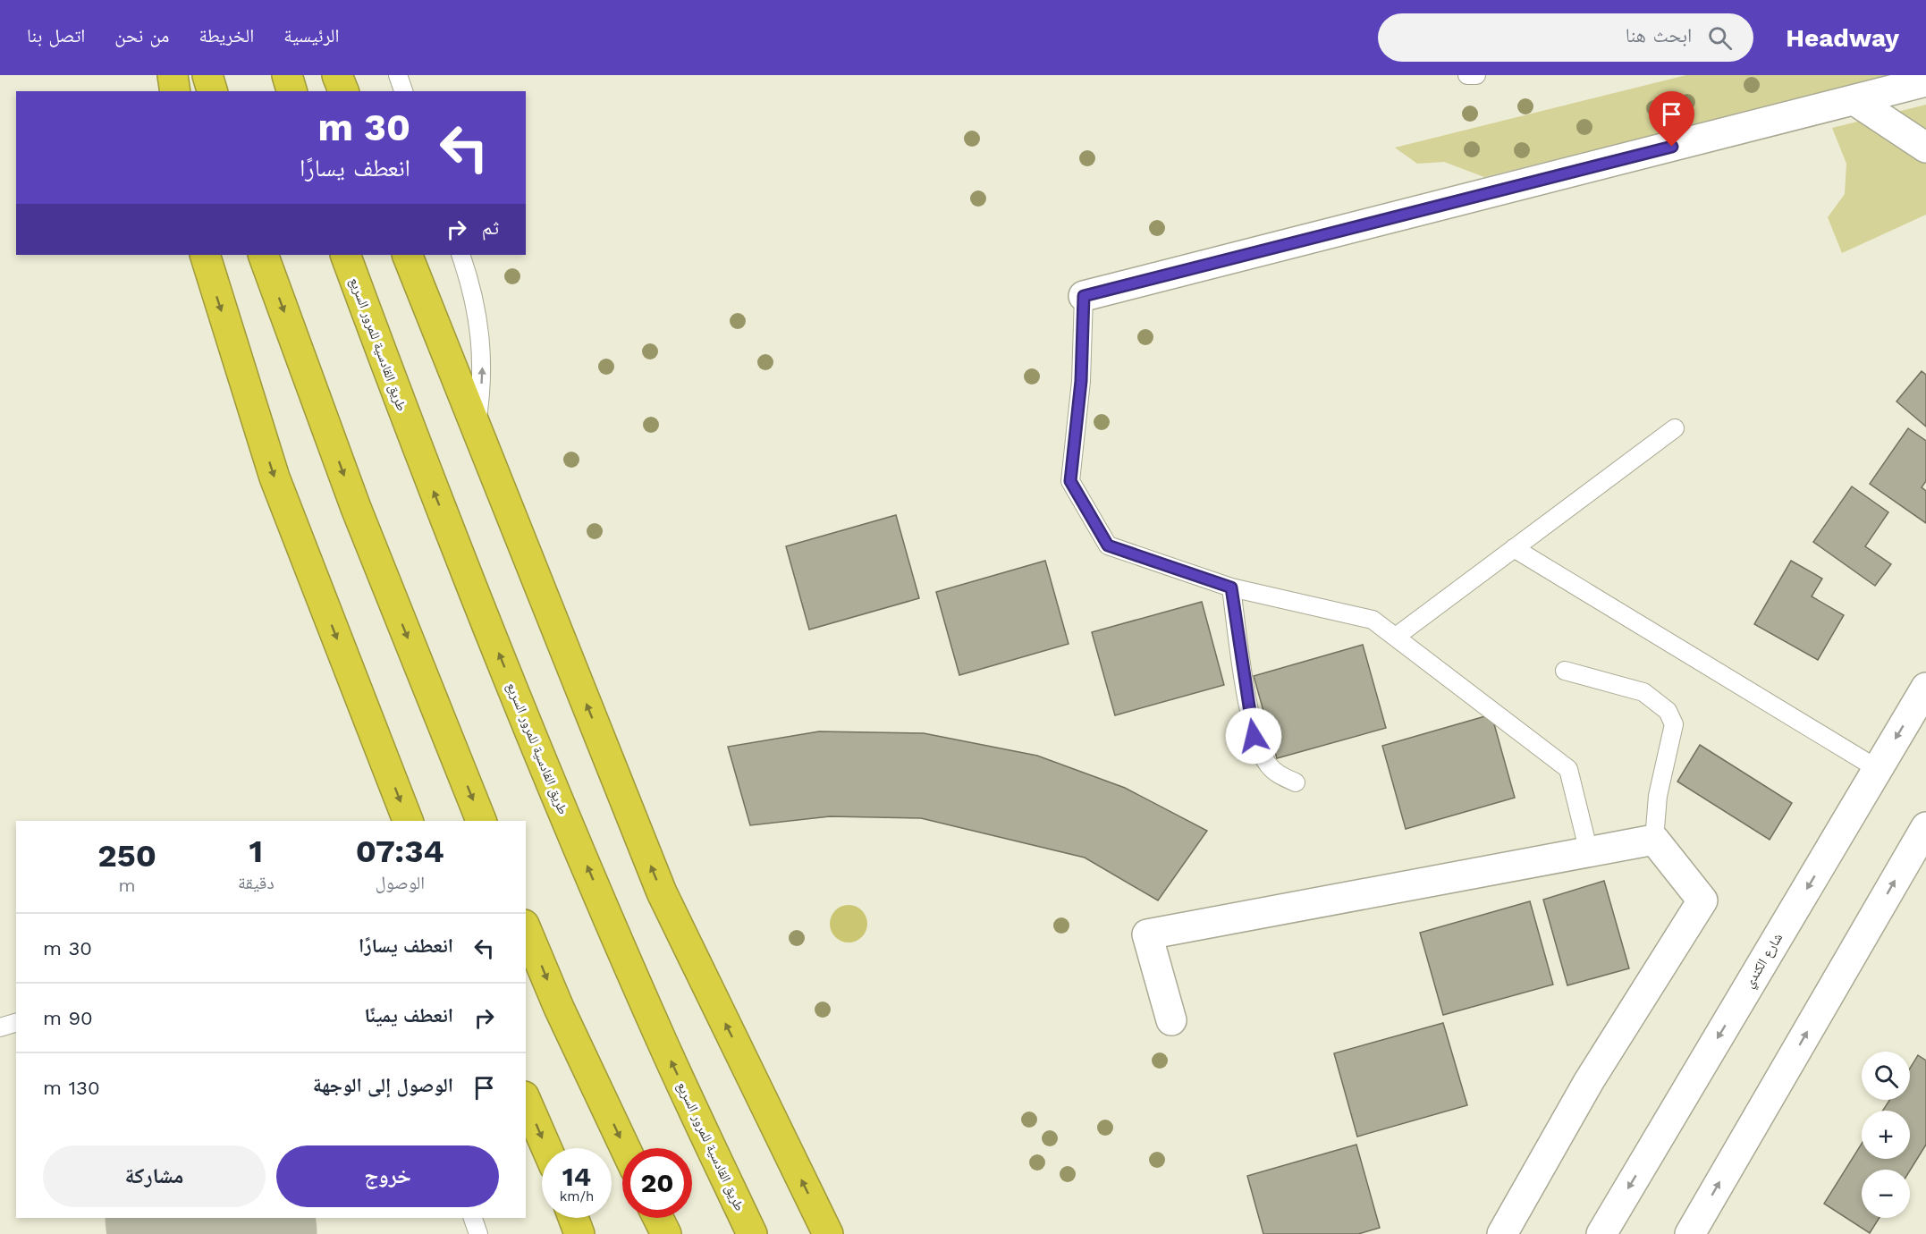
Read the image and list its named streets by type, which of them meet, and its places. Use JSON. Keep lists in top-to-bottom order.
{
  "streets": {
    "highway": ["طريق القادسية للمرور السريع"],
    "street": ["شارع الكندي"]
  },
  "page": {
    "header": "Headway",
    "search": "ابحث هنا",
    "nav": [
      "الرئيسية",
      "الخريطة",
      "من نحن",
      "اتصل بنا"
    ],
    "turn": ["30 m", "انعطف يسارًا"],
    "then": "ثم",
    "eta": [
      "07:34",
      "الوصول",
      "1",
      "دقيقة",
      "250",
      "m"
    ],
    "list": [
      {
        "name": "انعطف يسارًا",
        "value": "30 m"
      },
      {
        "name": "انعطف يمينًا",
        "value": "90 m"
      },
      {
        "name": "الوصول إلى الوجهة",
        "value": "130 m"
      }
    ],
    "map_buttons": ["+", "−"],
    "buttons": ["خروج", "مشاركة"],
    "speed": "14 km/h",
    "limit": "20"
  }
}
